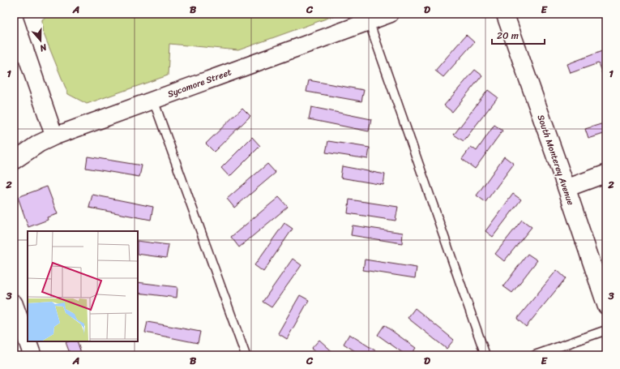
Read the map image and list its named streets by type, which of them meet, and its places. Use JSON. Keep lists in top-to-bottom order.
{
  "streets": {
    "street": ["Sycamore Street", "South Monterey Avenue"]
  },
  "scale_bar": "20 m",
  "north": "bottom",
  "grid": {
    "columns": [
      "A",
      "B",
      "C",
      "D",
      "E"
    ],
    "rows": ["1", "2", "3"]
  }
}
